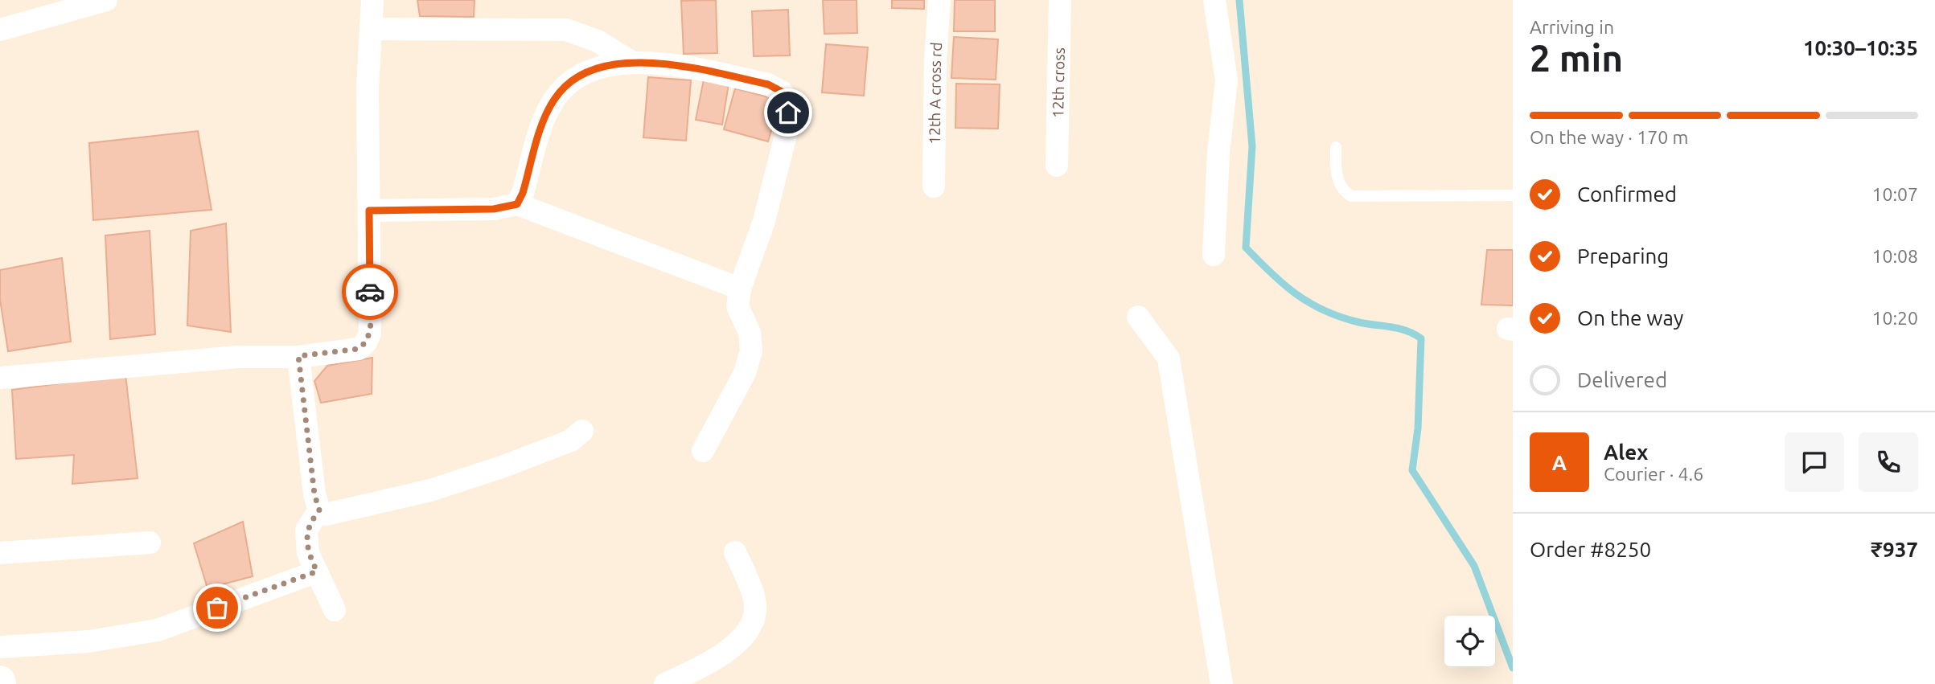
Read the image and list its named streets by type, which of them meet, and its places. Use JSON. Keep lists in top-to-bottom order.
{
  "streets": {
    "street": ["12th cross", "12th A cross rd"]
  },
  "page": {
    "heading": ["2 min", "Arriving in", "10:30–10:35"],
    "panel": [
      "Alex",
      "Courier · 4.6",
      "Order #8250",
      "₹937"
    ],
    "bar": "On the way · 170 m",
    "list": [
      ["Confirmed", "10:07"],
      ["Preparing", "10:08"],
      ["On the way", "10:20"],
      "Delivered"
    ],
    "round": "A"
  }
}
